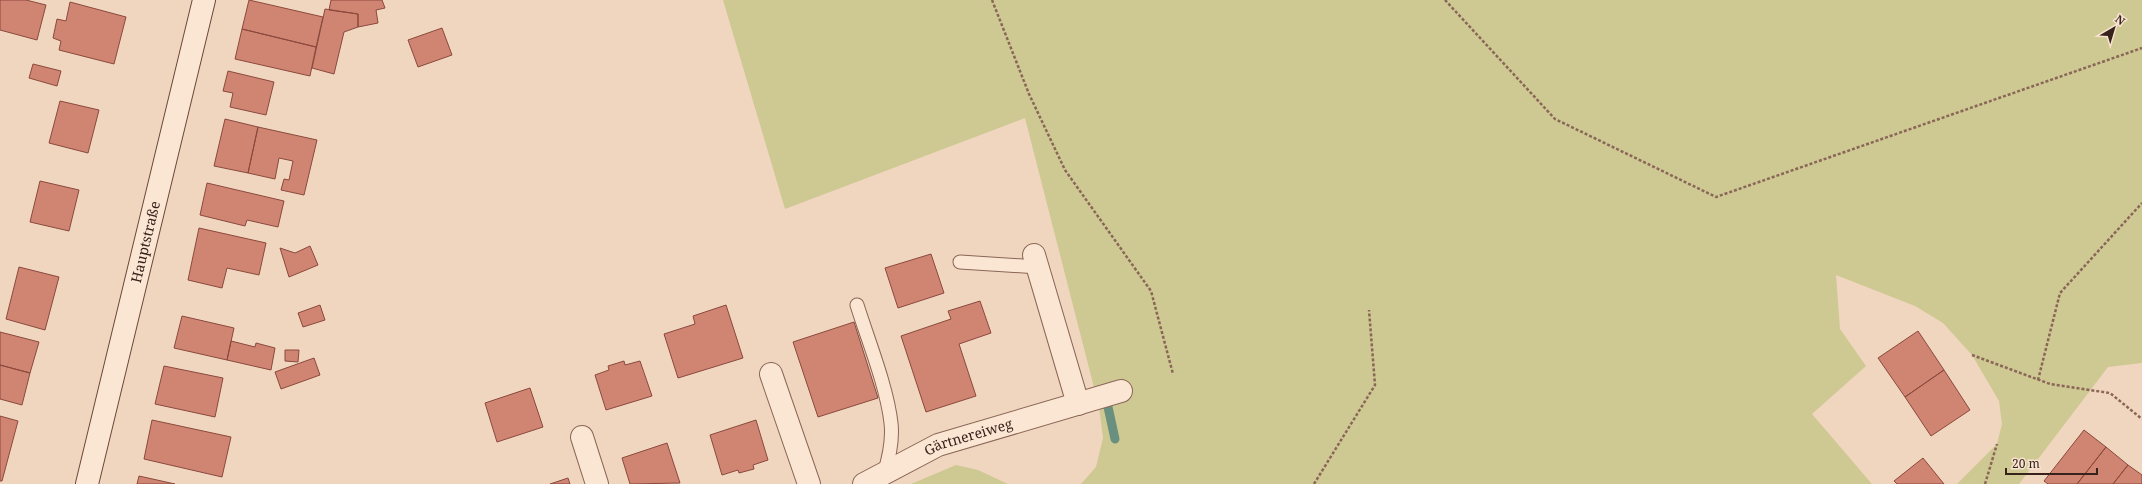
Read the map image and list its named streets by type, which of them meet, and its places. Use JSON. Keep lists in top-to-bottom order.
{
  "streets": {
    "street": ["Hauptstraße", "Gärtnereiweg"]
  },
  "scale_bar": "20 m",
  "north": "top right"
}
